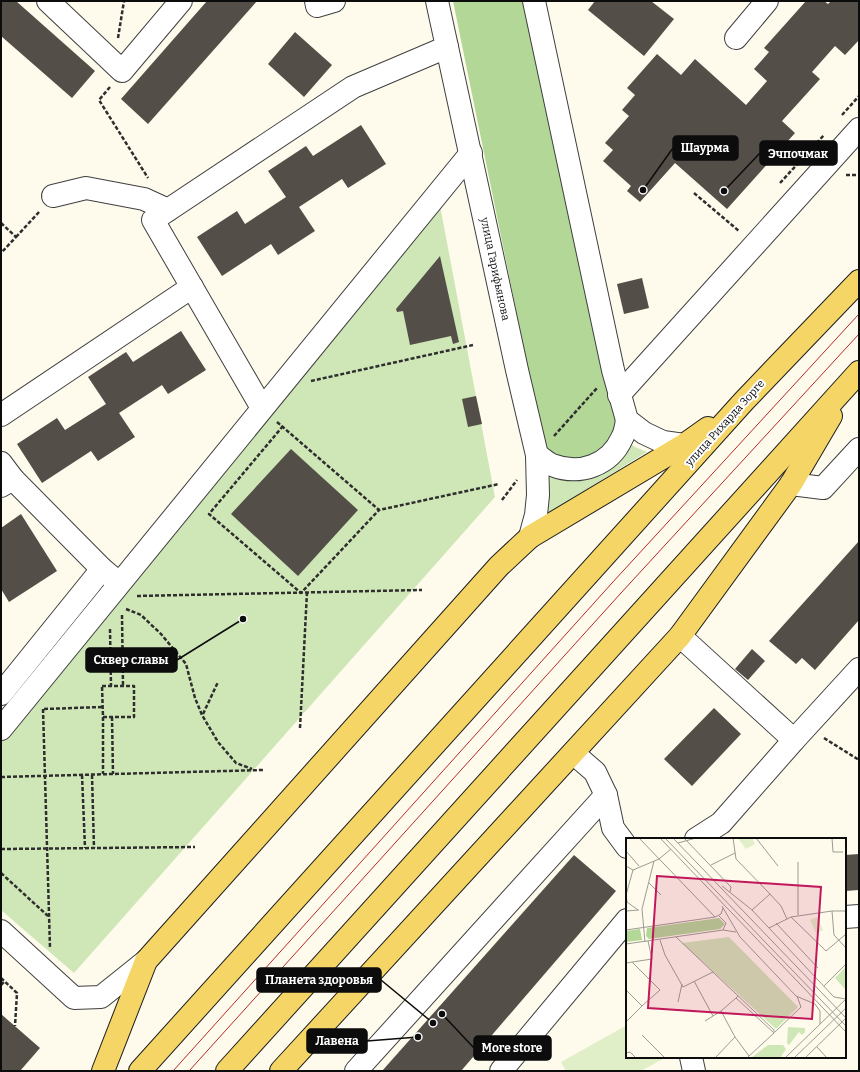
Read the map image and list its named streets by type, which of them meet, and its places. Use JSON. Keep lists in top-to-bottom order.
{
  "streets": {
    "main road": ["улица Рихарда Зорге"],
    "street": ["улица Гарифьянова"]
  },
  "places": [
    "Шаурма",
    "Эчпочмак",
    "Сквер славы",
    "More store",
    "Планета здоровья",
    "Лавена"
  ]
}
